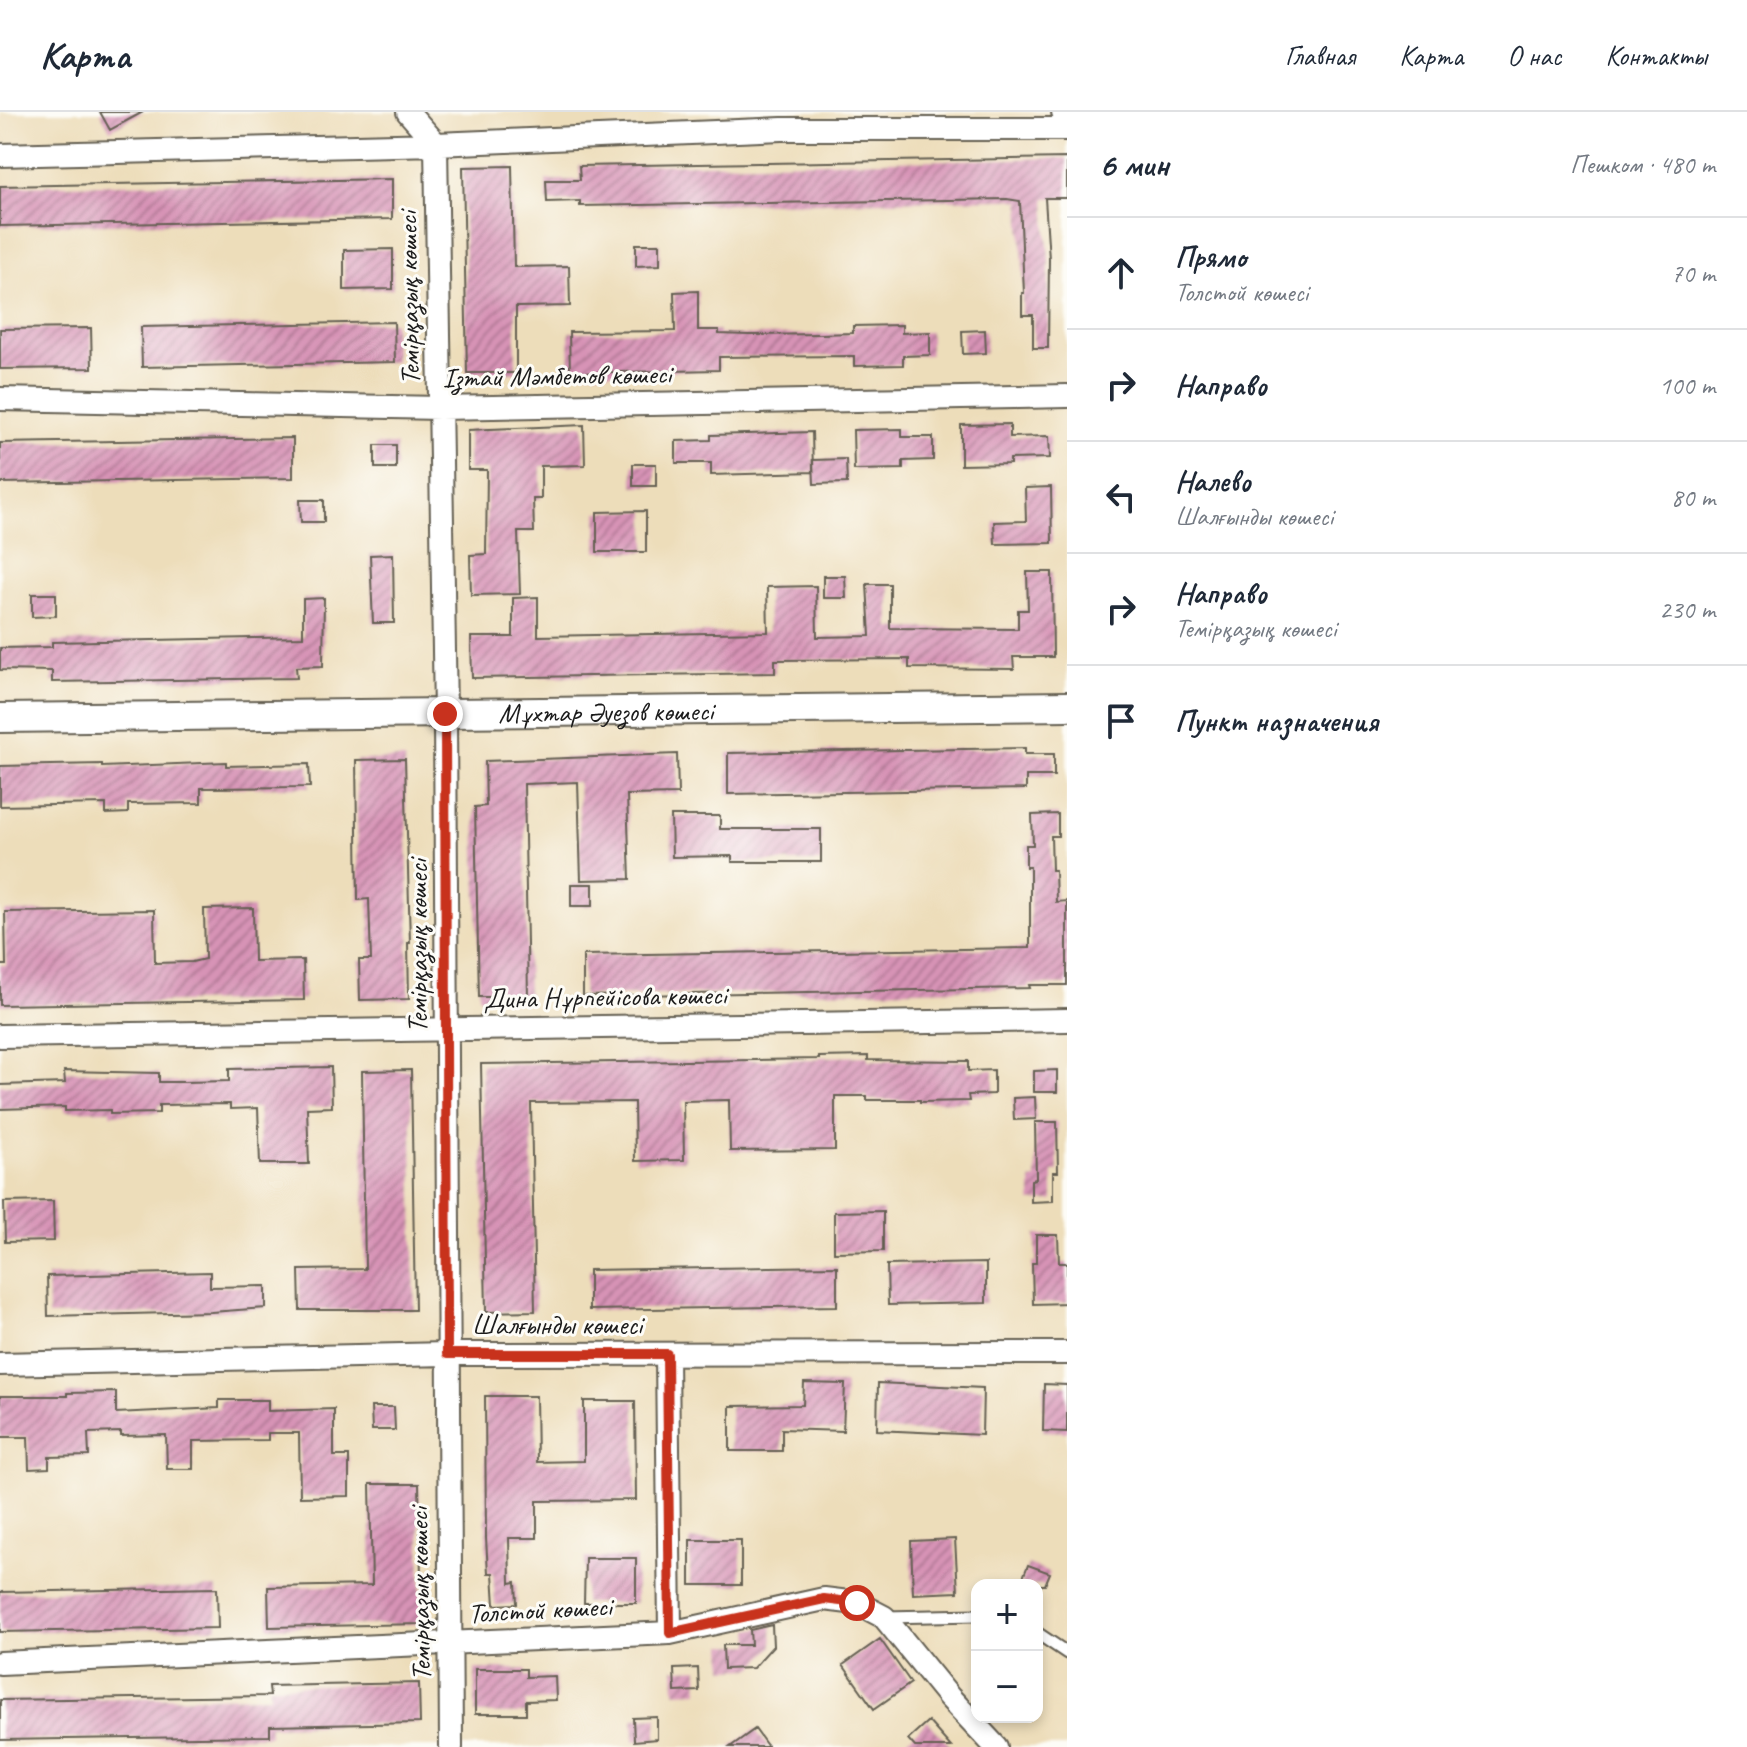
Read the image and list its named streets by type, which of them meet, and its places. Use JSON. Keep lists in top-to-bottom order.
{
  "streets": {
    "street": [
      "Темірқазық көшесі",
      "Ізтай Мәмбетов көшесі",
      "Мұхтар Әуезов көшесі",
      "Дина Нұрпейісова көшесі",
      "Шалғынды көшесі",
      "Толстой көшесі"
    ]
  },
  "crossings": [
    ["Темірқазық көшесі", "Ізтай Мәмбетов көшесі"],
    ["Темірқазық көшесі", "Мұхтар Әуезов көшесі"],
    ["Темірқазық көшесі", "Дина Нұрпейісова көшесі"],
    ["Темірқазық көшесі", "Шалғынды көшесі"],
    ["Темірқазық көшесі", "Толстой көшесі"]
  ],
  "page": {
    "header": "Карта",
    "nav": [
      "Главная",
      "Карта",
      "О нас",
      "Контакты"
    ],
    "heading": ["6 мин", "Пешком · 480 m"],
    "list": [
      ["Прямо", "Толстой көшесі", "70 m"],
      ["Направо", "100 m"],
      ["Налево", "Шалғынды көшесі", "80 m"],
      ["Направо", "Темірқазық көшесі", "230 m"],
      "Пункт назначения"
    ],
    "map_buttons": ["+", "−"]
  }
}
